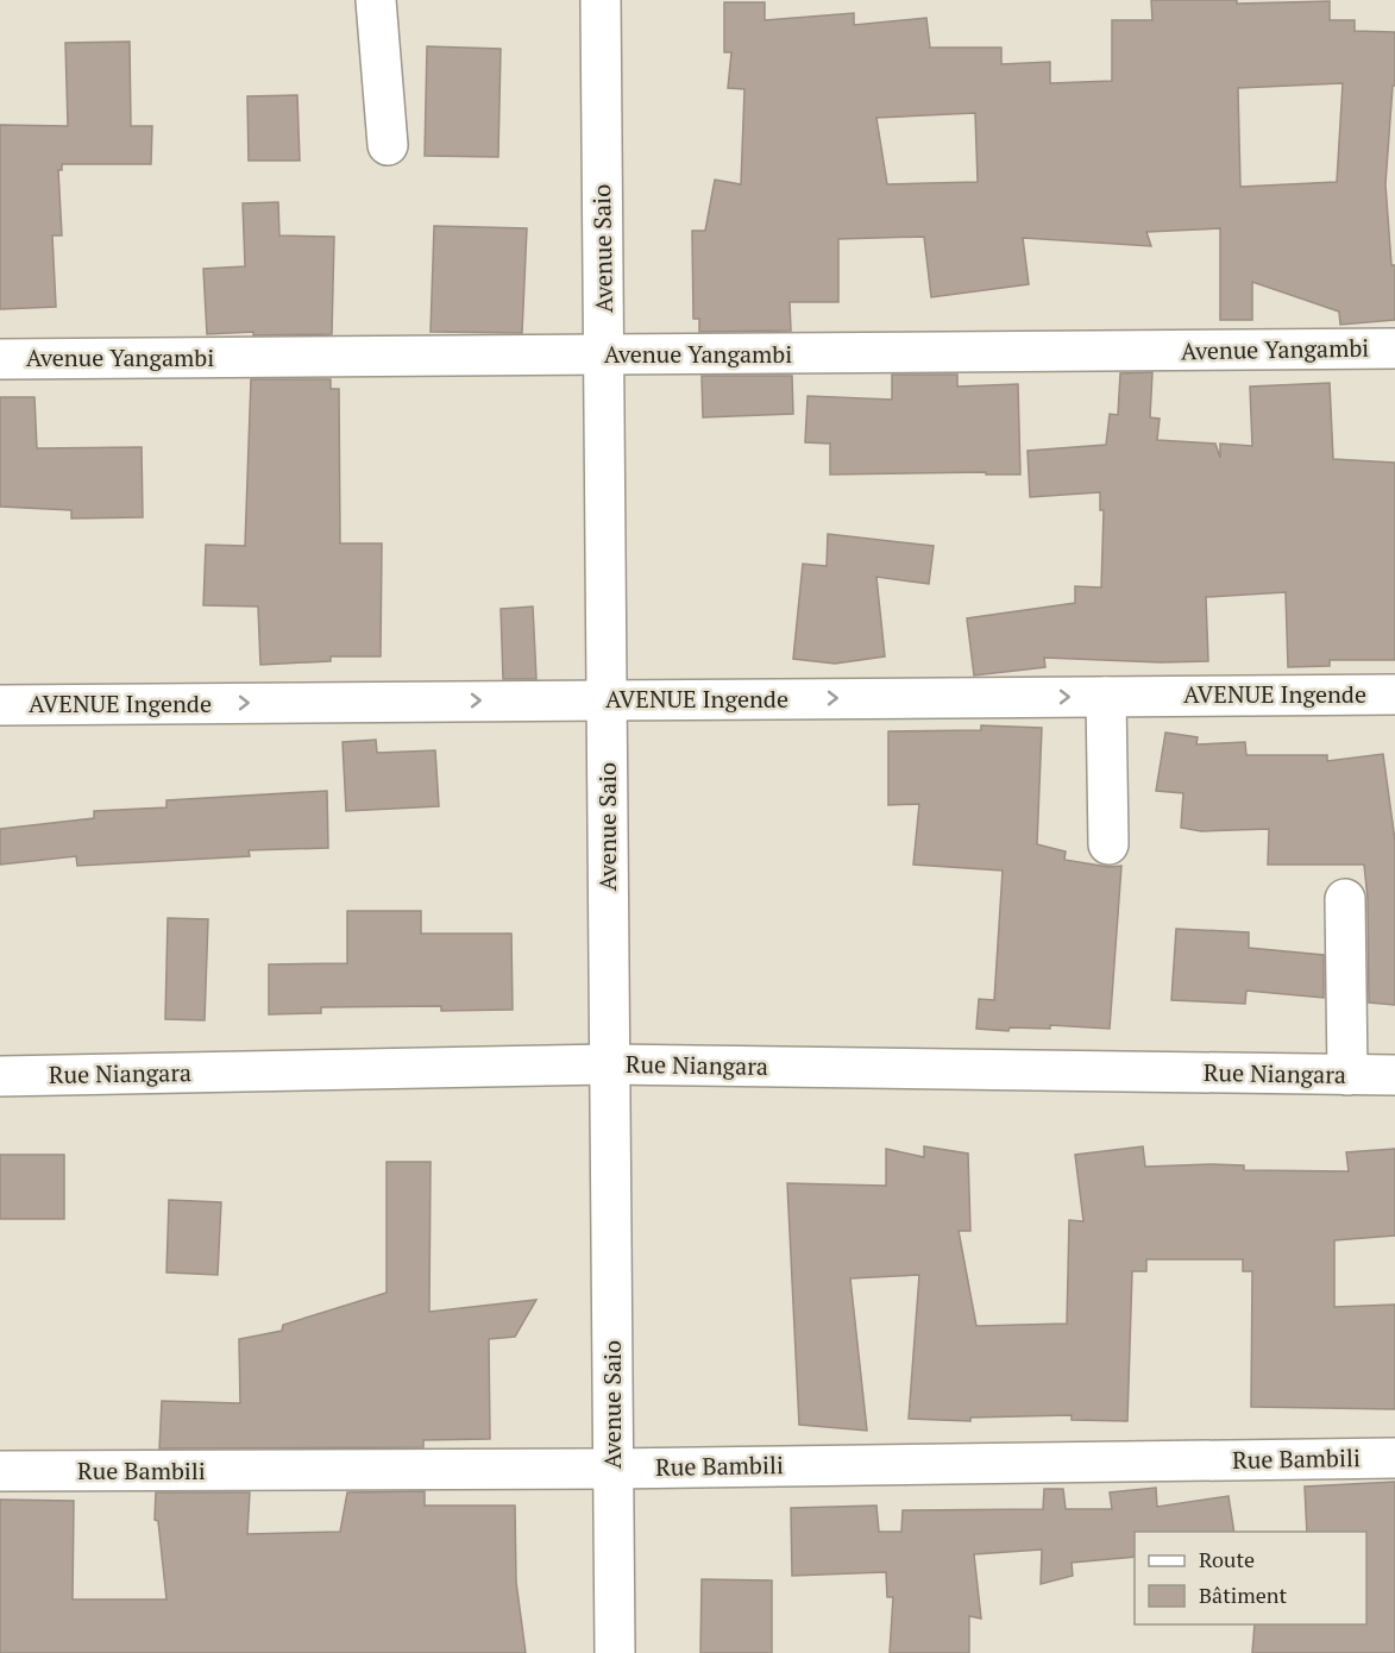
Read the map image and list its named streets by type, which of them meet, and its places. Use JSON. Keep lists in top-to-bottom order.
{
  "streets": {
    "street": [
      "Avenue Saio",
      "Avenue Yangambi",
      "AVENUE Ingende",
      "Rue Niangara",
      "Rue Bambili"
    ]
  },
  "crossings": [
    ["Avenue Saio", "Avenue Yangambi"],
    ["Avenue Saio", "AVENUE Ingende"],
    ["Avenue Saio", "Rue Niangara"],
    ["Avenue Saio", "Rue Bambili"]
  ],
  "one_way": ["AVENUE Ingende"],
  "legend": ["Route", "Bâtiment"]
}
